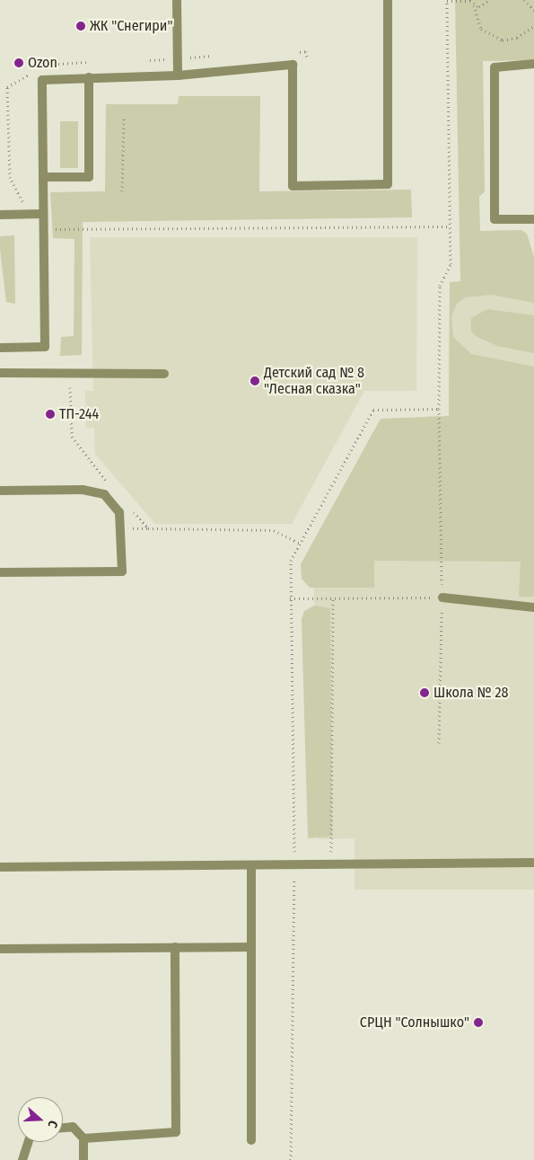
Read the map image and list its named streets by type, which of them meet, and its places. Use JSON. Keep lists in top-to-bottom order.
{
  "places": [
    "ЖК \"Снегири\"",
    "Ozon",
    "Детский сад № 8 \"Лесная сказка\"",
    "ТП-244",
    "Школа № 28",
    "СРЦН \"Солнышко\""
  ],
  "north": "right"
}
